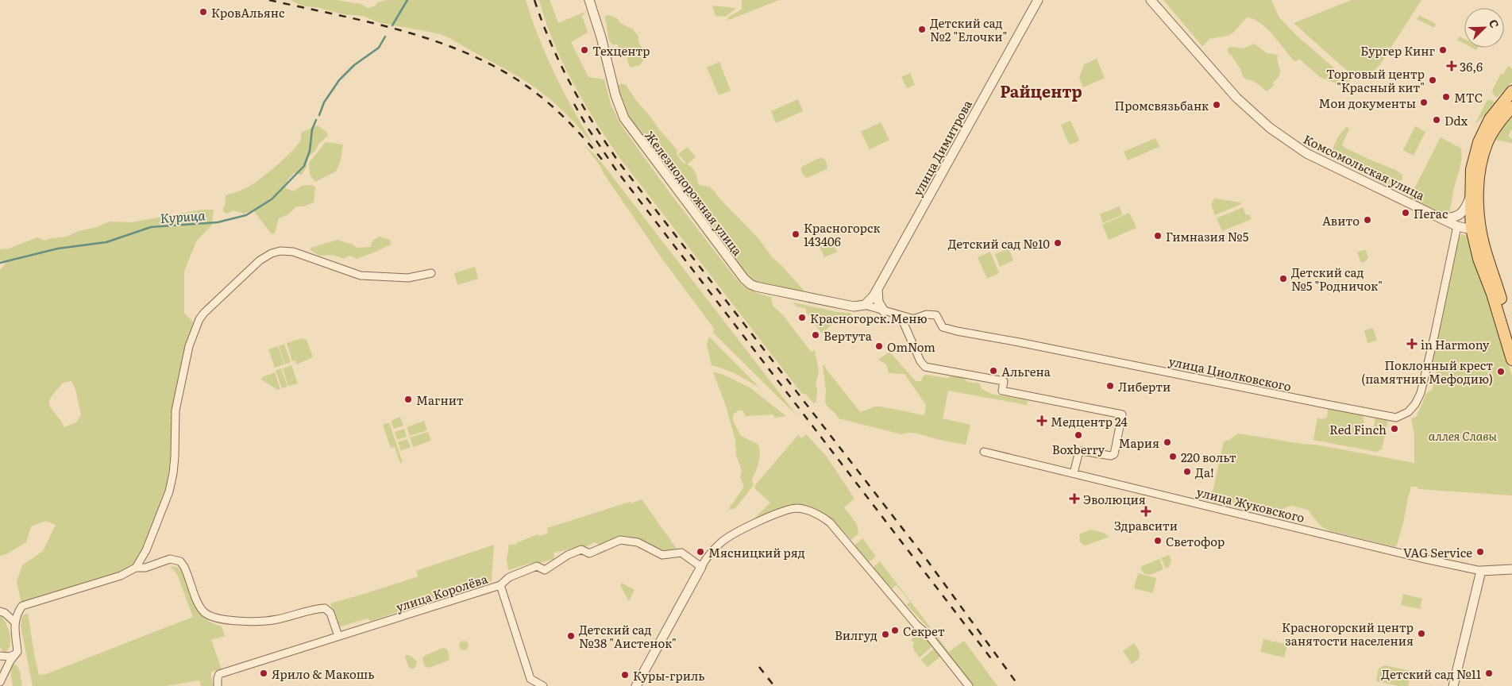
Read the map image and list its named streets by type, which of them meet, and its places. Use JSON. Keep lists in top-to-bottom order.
{
  "streets": {
    "street": [
      "улица Димитрова",
      "Комсомольская улица",
      "Железнодорожная улица",
      "улица Циолковского",
      "улица Жуковского",
      "улица Королёва"
    ]
  },
  "crossings": [
    ["улица Димитрова", "Железнодорожная улица"],
    ["улица Димитрова", "улица Циолковского"],
    ["Комсомольская улица", "улица Циолковского"],
    ["Железнодорожная улица", "улица Циолковского"]
  ],
  "districts": ["Райцентр"],
  "water": ["Курица"],
  "parks": ["аллея Славы"],
  "places": {
    "other": [
      "КровАльянс",
      "Детский сад №2 \"Елочки\"",
      "Техцентр",
      "Бургер Кинг",
      "Торговый центр \"Красный кит\"",
      "МТС",
      "Мои документы",
      "Промсвязьбанк",
      "Ddx",
      "Пегас",
      "Авито",
      "Красногорск 143406",
      "Гимназия №5",
      "Детский сад №10",
      "Детский сад №5 \"Родничок\"",
      "Красногорск.Меню",
      "Вертута",
      "OmNom",
      "Альгена",
      "Поклонный крест (памятник Мефодию)",
      "Либерти",
      "Магнит",
      "Red Finch",
      "Boxberry",
      "Мария",
      "220 вольт",
      "Да!",
      "Светофор",
      "Мясницкий ряд",
      "VAG Service",
      "Секрет",
      "Красногорский центр занятости населения",
      "Вилгуд",
      "Детский сад №38 \"Аистенок\"",
      "Ярило & Макошь",
      "Детский сад №11",
      "Куры-гриль"
    ],
    "health": [
      "36,6",
      "in Harmony",
      "Медцентр 24",
      "Эволюция",
      "Здравсити"
    ]
  },
  "north": "top right"
}
